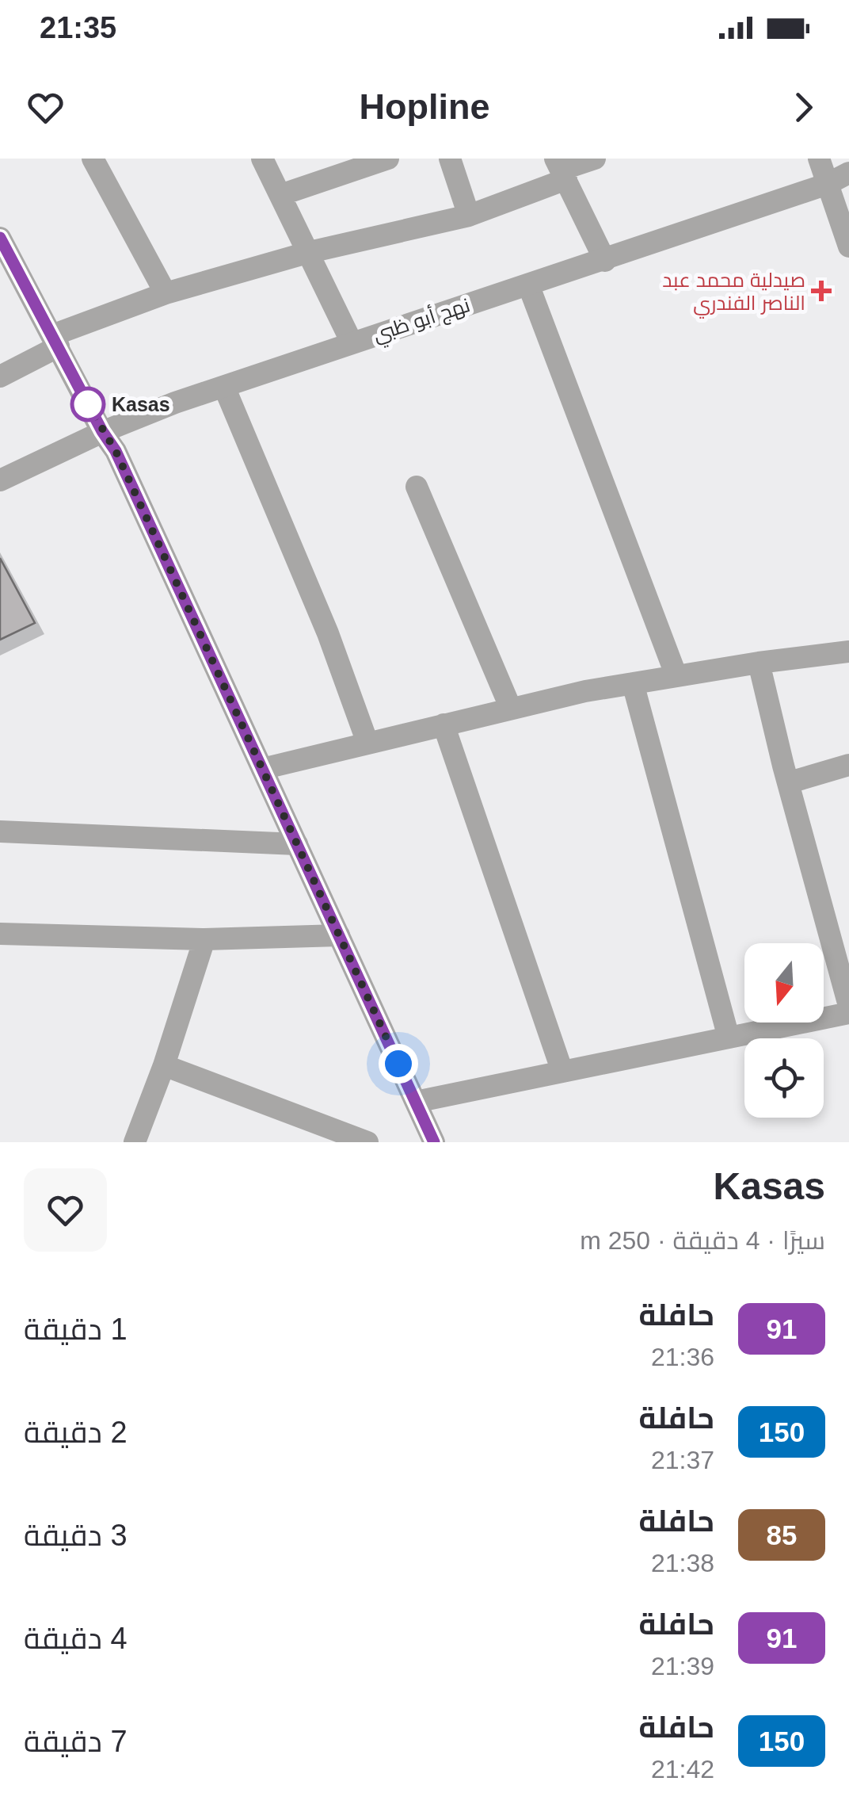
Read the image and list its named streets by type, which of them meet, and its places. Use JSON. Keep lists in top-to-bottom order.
{
  "streets": {
    "street": ["نهج أبو ظبي"]
  },
  "places": {
    "health": ["صيدلية محمد عبد الناصر الفندري"],
    "other": ["Kasas"]
  },
  "lines": ["bus line 91"],
  "north": "bottom",
  "page": {
    "status": "21:35",
    "header": "Hopline",
    "heading": ["Kasas", "سيرًا · 4 دقيقة · 250 m"],
    "list": [
      {
        "mark": "91",
        "name": "حافلة",
        "note": "21:36",
        "value": "1 دقيقة"
      },
      {
        "mark": "150",
        "name": "حافلة",
        "note": "21:37",
        "value": "2 دقيقة"
      },
      {
        "mark": "85",
        "name": "حافلة",
        "note": "21:38",
        "value": "3 دقيقة"
      },
      {
        "mark": "91",
        "name": "حافلة",
        "note": "21:39",
        "value": "4 دقيقة"
      },
      {
        "mark": "150",
        "name": "حافلة",
        "note": "21:42",
        "value": "7 دقيقة"
      }
    ]
  }
}
